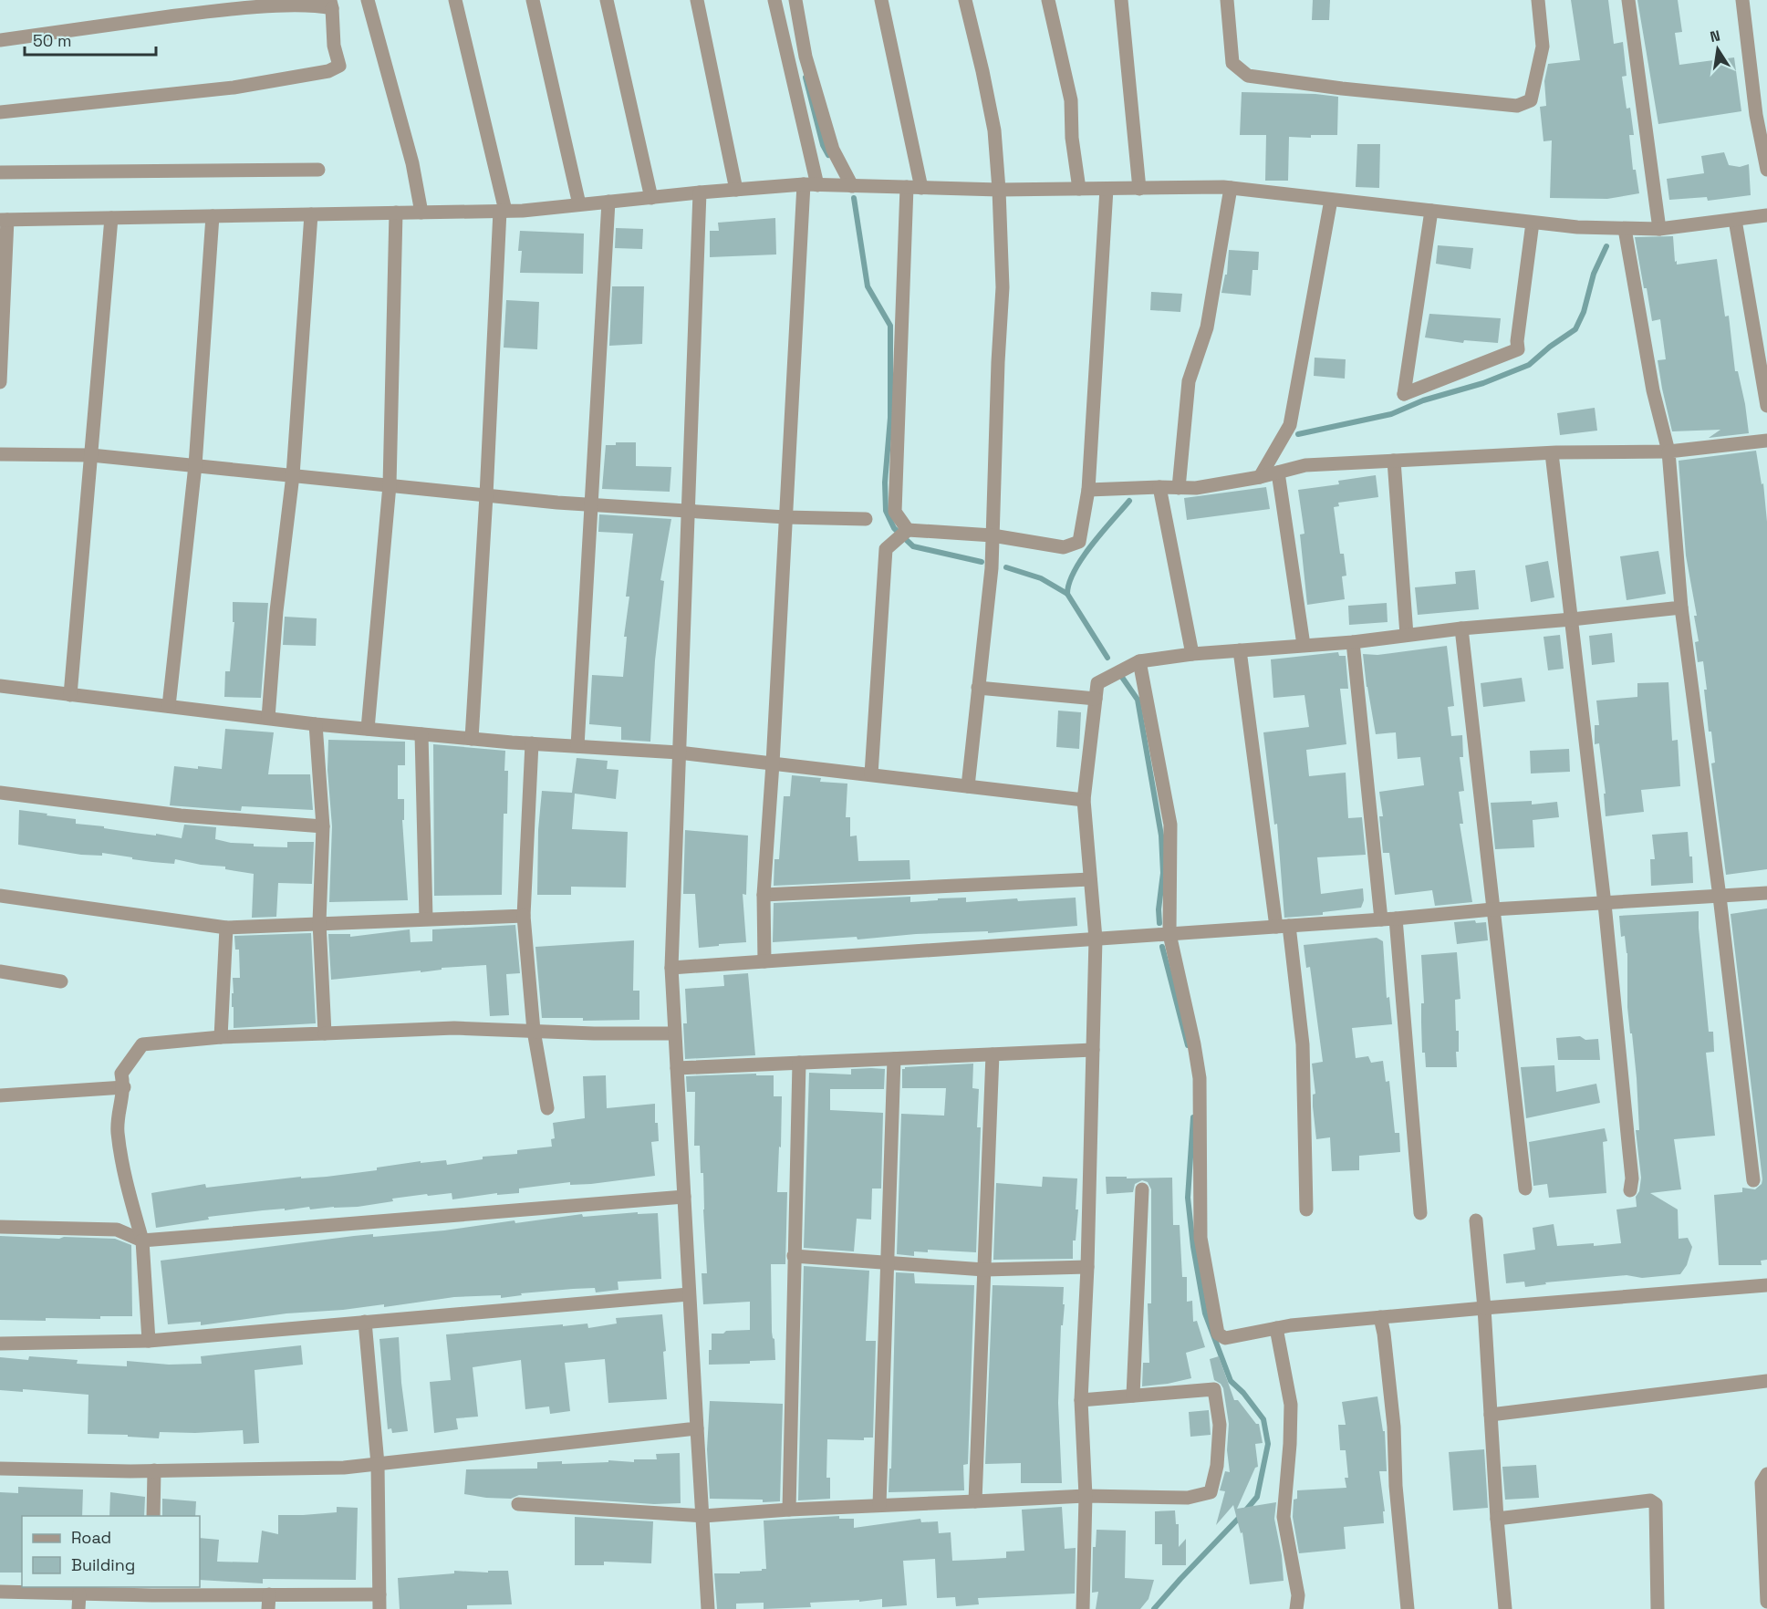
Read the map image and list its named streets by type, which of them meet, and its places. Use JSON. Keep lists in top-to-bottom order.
{
  "legend": ["Road", "Building"],
  "scale_bar": "50 m",
  "north": "top"
}
